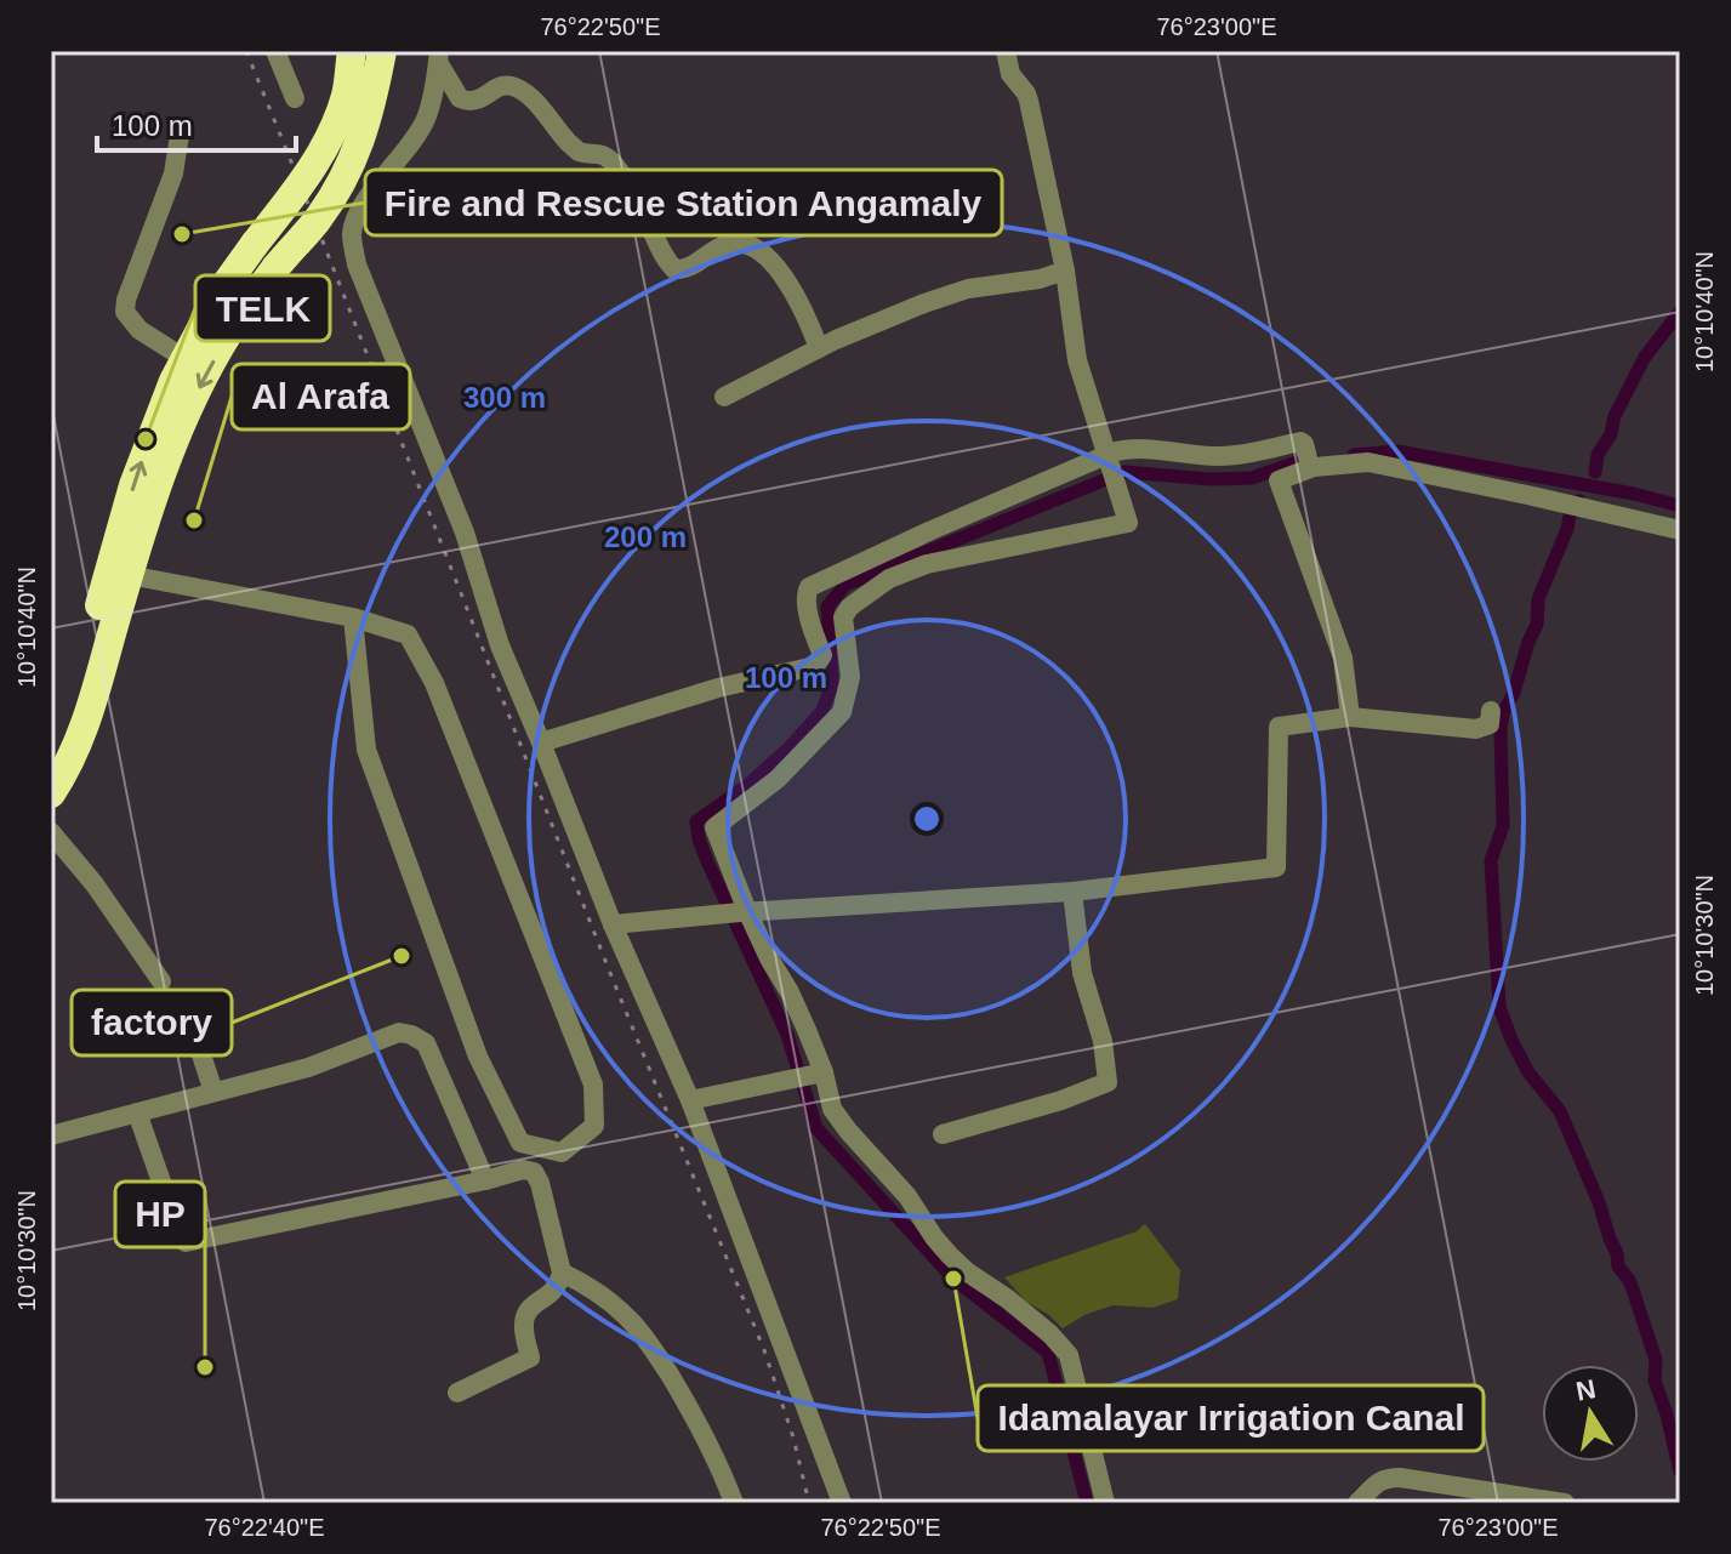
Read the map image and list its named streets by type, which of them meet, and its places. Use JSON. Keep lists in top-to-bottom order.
{
  "places": [
    "Fire and Rescue Station Angamaly",
    "TELK",
    "Al Arafa",
    "factory",
    "Idamalayar Irrigation Canal",
    "HP"
  ],
  "scale_bar": "100 m",
  "north": "top",
  "coordinates": [
    "76°22'50\"E",
    "76°23'00\"E",
    "10°10'40\"N",
    "10°10'30\"N",
    "76°22'40\"E"
  ],
  "rings": ["300 m", "200 m", "100 m"]
}
